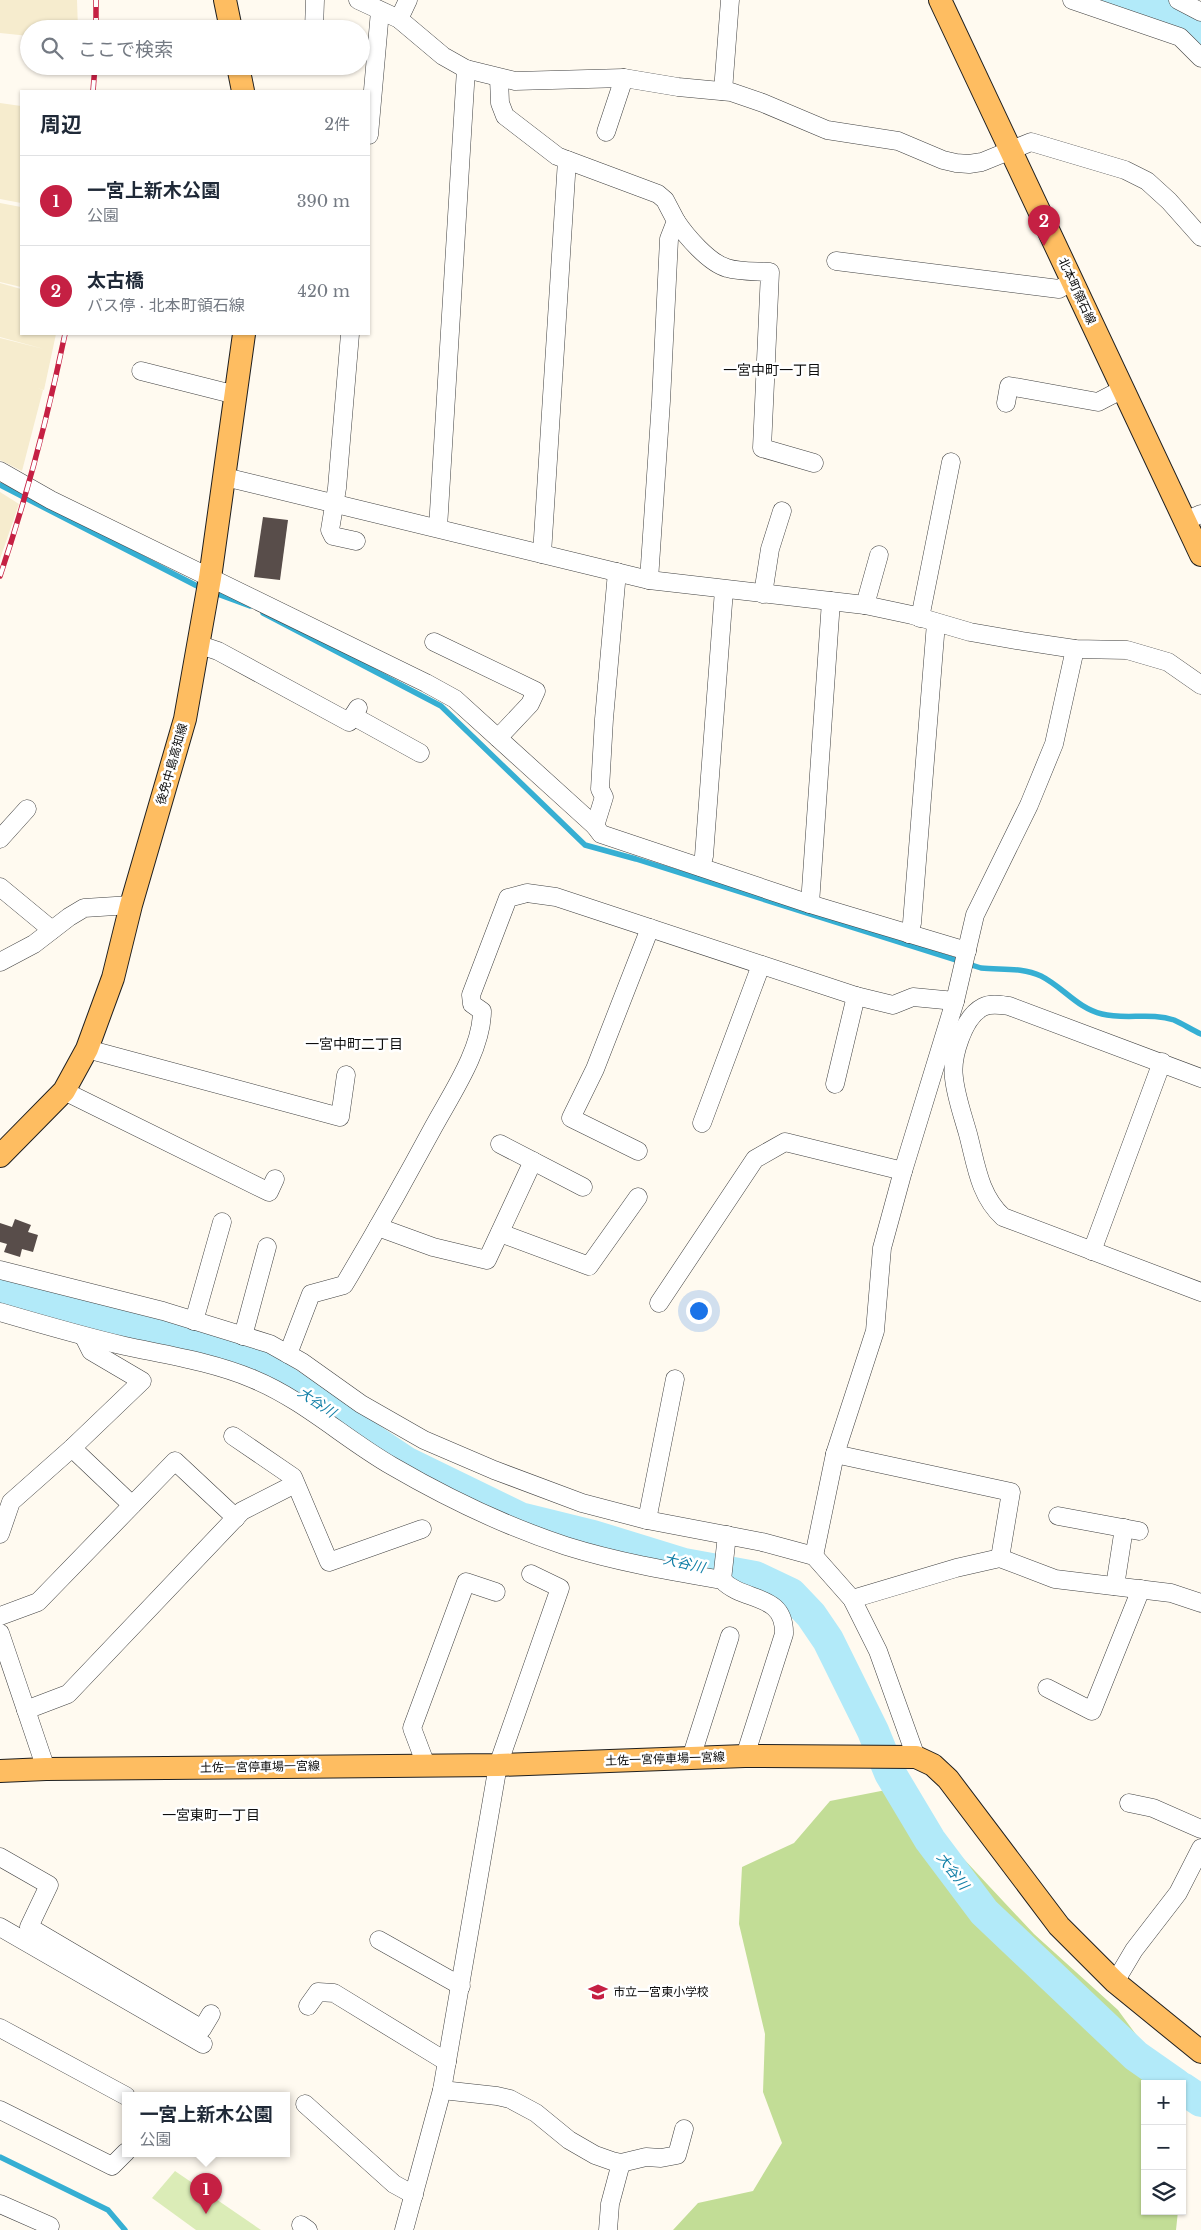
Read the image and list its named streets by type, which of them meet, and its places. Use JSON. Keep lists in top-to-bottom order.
{
  "streets": {
    "main road": ["北本町領石線", "後免中島高知線", "土佐一宮停車場一宮線"]
  },
  "districts": ["一宮中町一丁目", "一宮中町二丁目", "一宮東町一丁目"],
  "water": ["大谷川"],
  "places": {
    "school or university": ["市立一宮東小学校"]
  },
  "page": {
    "search": "ここで検索",
    "heading": ["周辺", "2件"],
    "list": [
      {
        "mark": "1",
        "name": "一宮上新木公園",
        "note": "公園",
        "value": "390 m"
      },
      {
        "mark": "2",
        "name": "太古橋",
        "note": "バス停 · 北本町領石線",
        "value": "420 m"
      }
    ],
    "pins": ["2", "1"],
    "map_buttons": ["+", "−"],
    "popup": ["一宮上新木公園", "公園"]
  }
}
